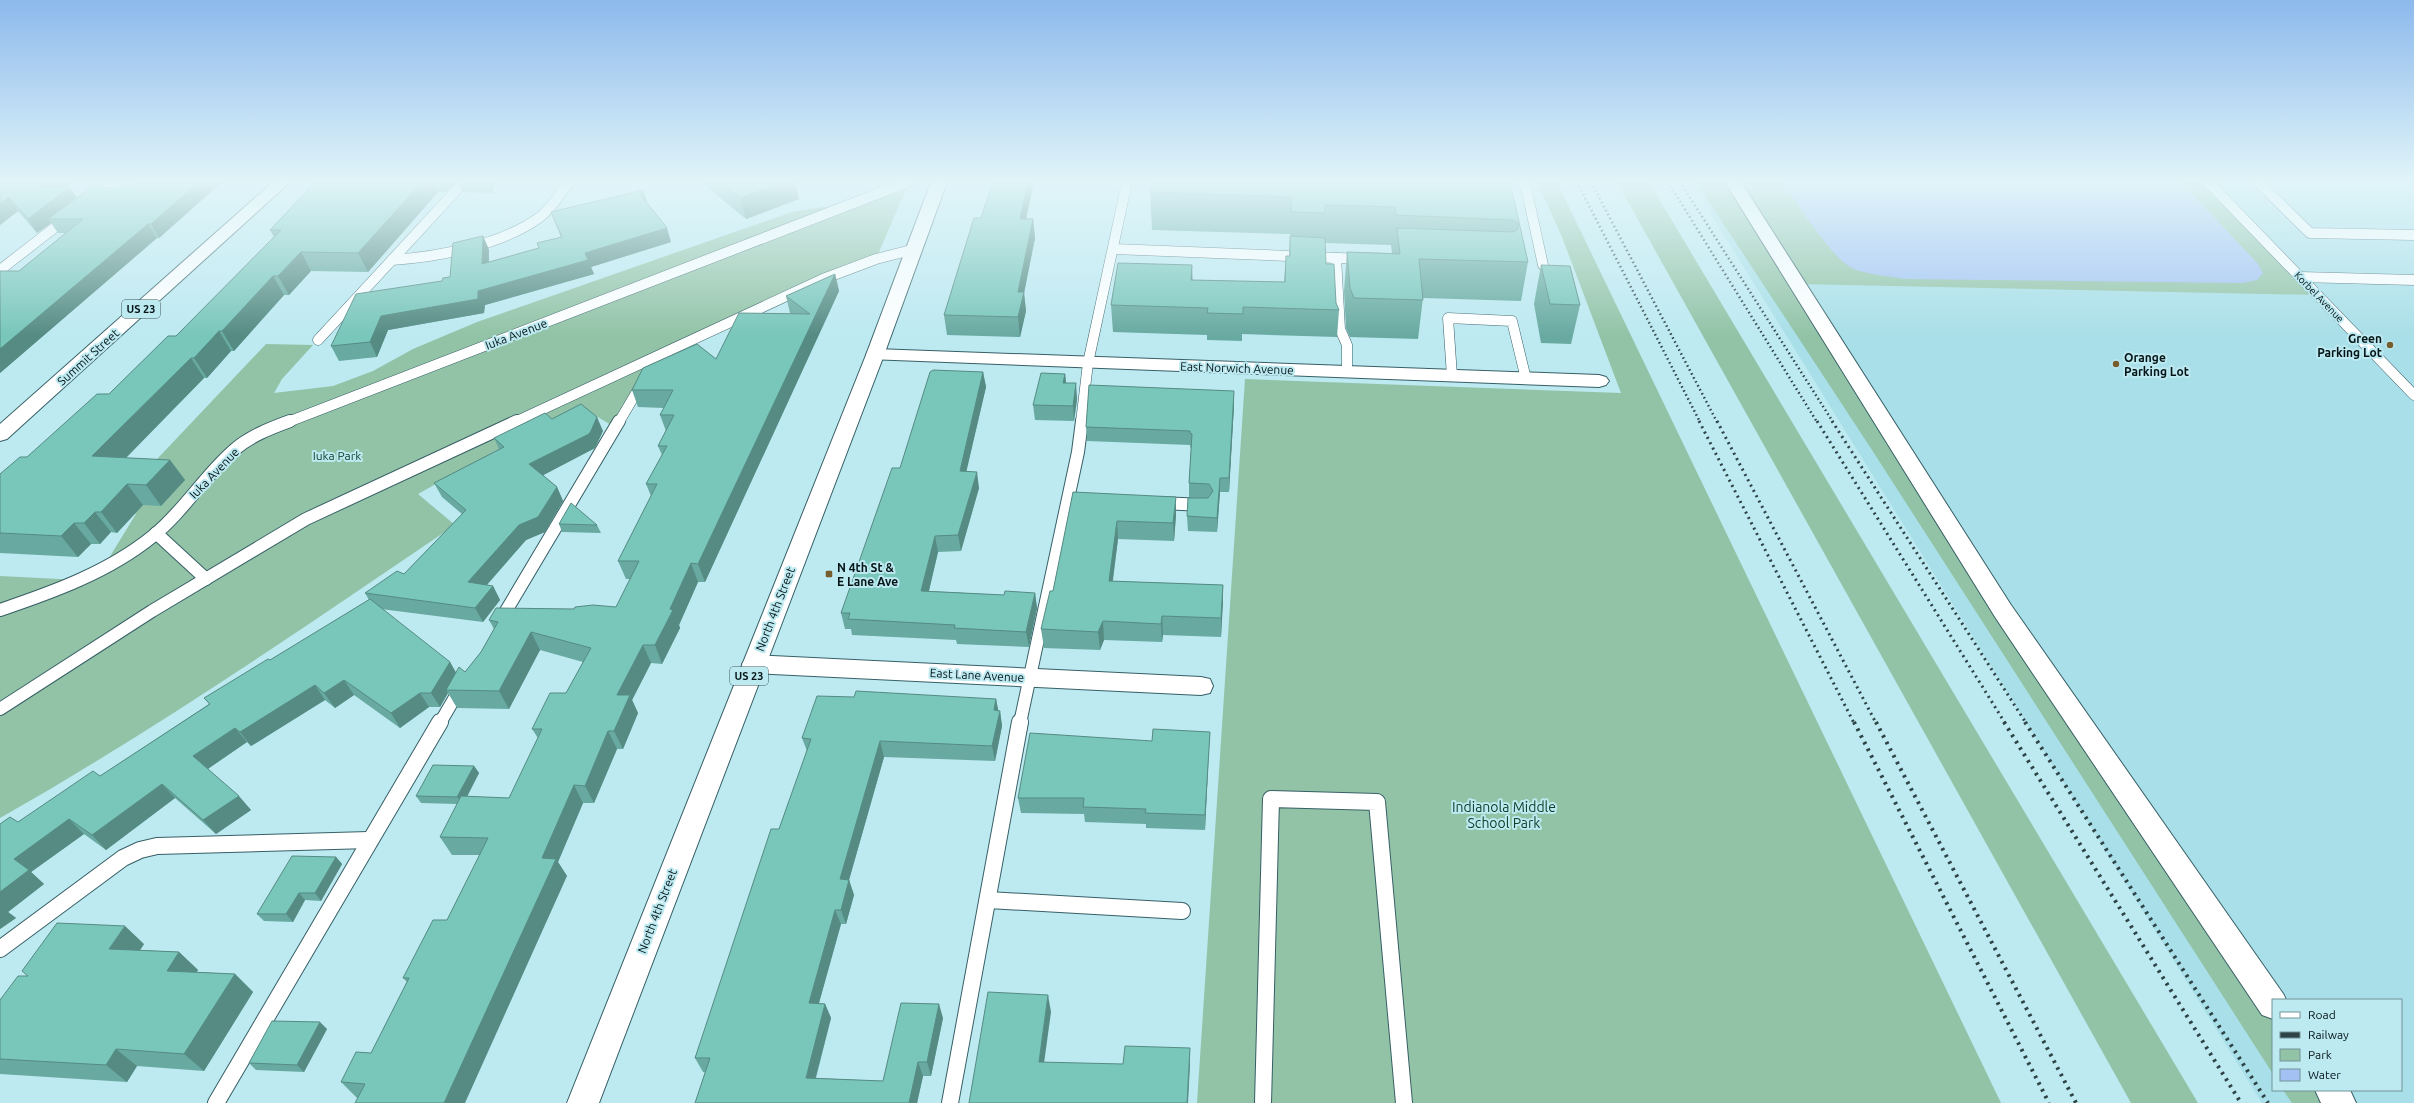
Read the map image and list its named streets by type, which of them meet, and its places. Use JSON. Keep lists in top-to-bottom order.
{
  "streets": {
    "street": [
      "US 23",
      "Summit Street",
      "East Norwich Avenue",
      "North 4th Street",
      "East Lane Avenue"
    ],
    "lane": ["Korbel Avenue", "Iuka Avenue"]
  },
  "crossings": [
    ["East Norwich Avenue", "North 4th Street"],
    ["North 4th Street", "East Lane Avenue"]
  ],
  "parks": ["Iuka Park", "Indianola Middle School Park"],
  "places": {
    "other": ["Green Parking Lot", "Orange Parking Lot"],
    "transit": ["N 4th St & E Lane Ave"]
  },
  "legend": [
    "Road",
    "Railway",
    "Park",
    "Water"
  ]
}
